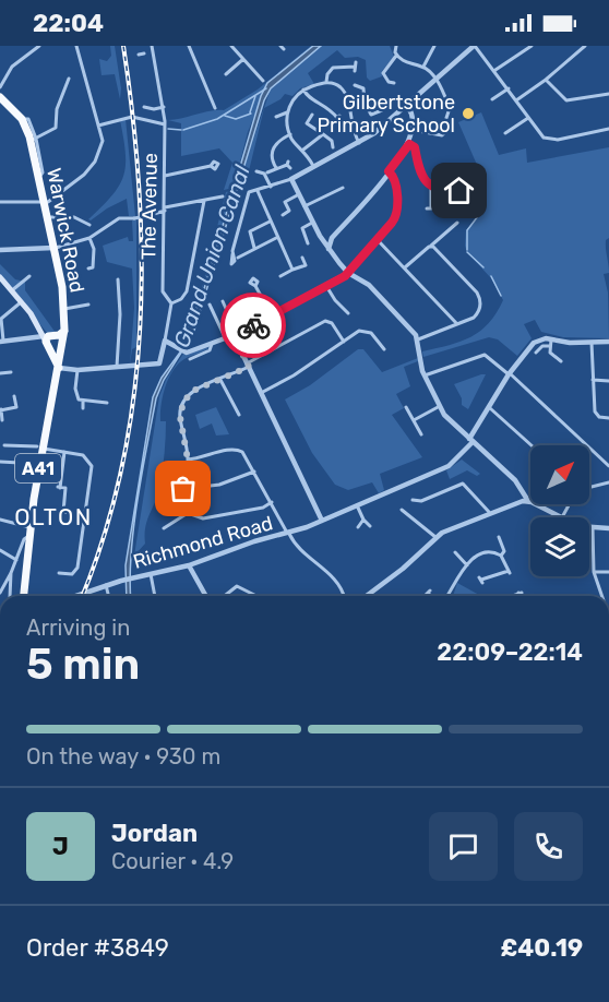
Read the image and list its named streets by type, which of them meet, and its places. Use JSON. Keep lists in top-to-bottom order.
{
  "streets": {
    "highway": ["Warwick Road", "A41"],
    "street": ["The Avenue", "Richmond Road"]
  },
  "crossings": [
    ["Warwick Road", "A41"]
  ],
  "districts": ["OLTON"],
  "water": ["Grand Union Canal"],
  "places": ["Gilbertstone Primary School"],
  "north": "top right",
  "page": {
    "status": "22:04",
    "heading": ["5 min", "Arriving in", "22:09–22:14"],
    "panel": [
      "Jordan",
      "Courier · 4.9",
      "Order #3849",
      "£40.19"
    ],
    "bar": "On the way · 930 m",
    "round": "J"
  }
}
